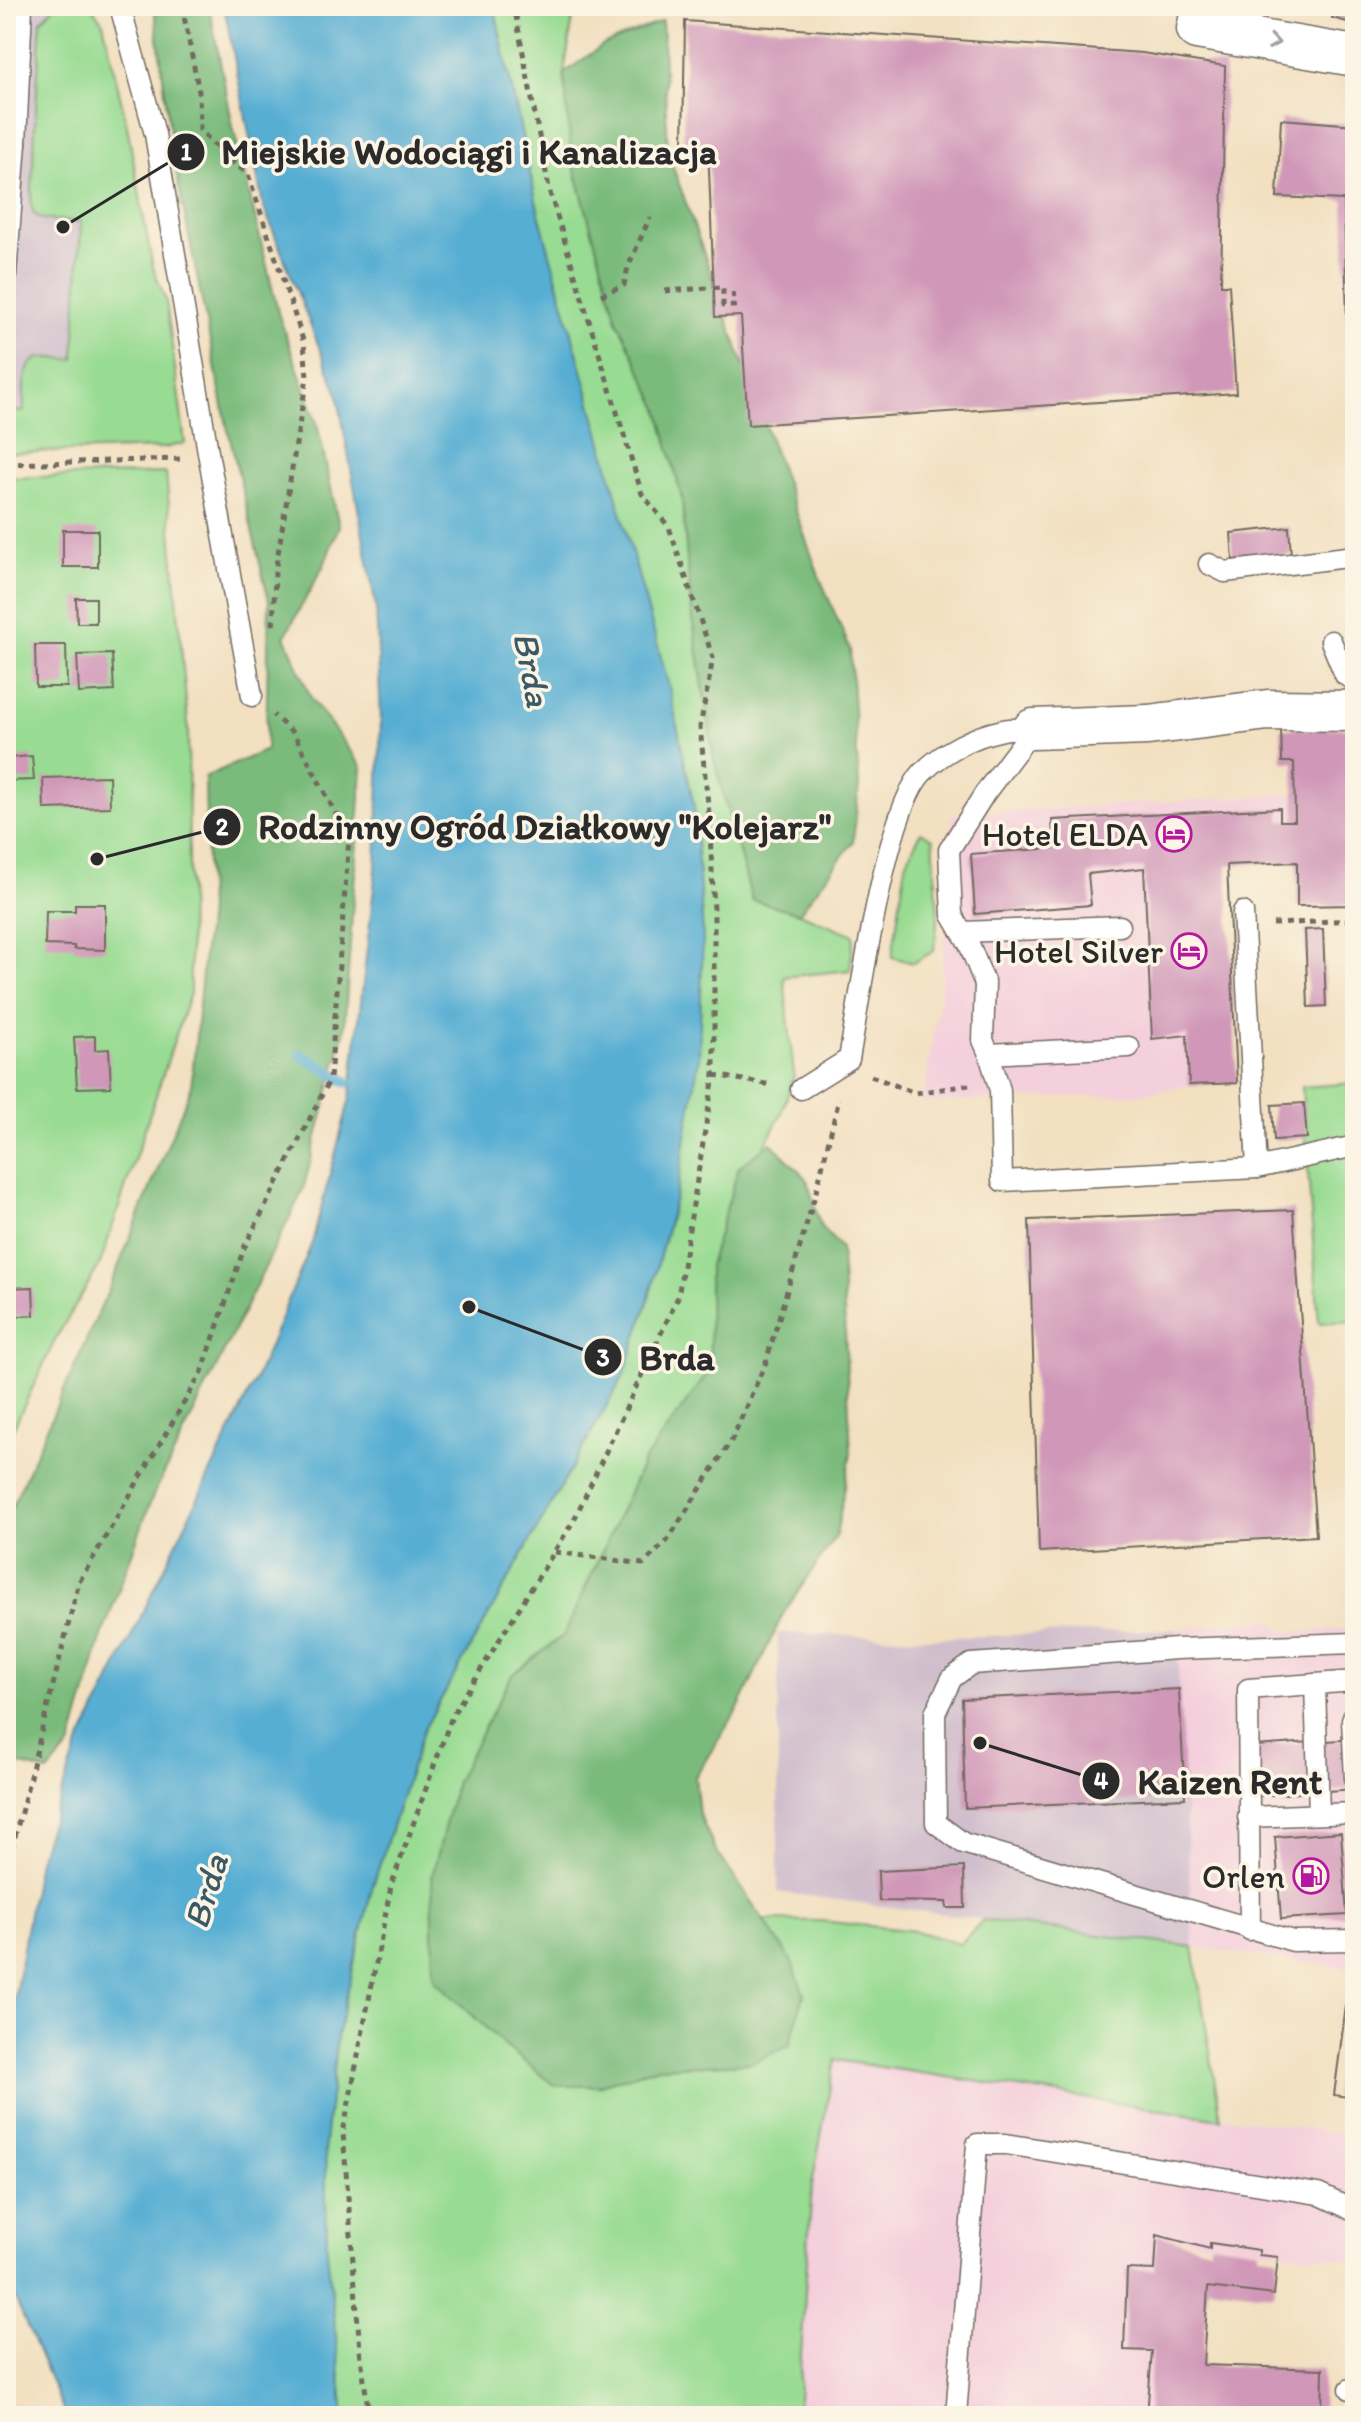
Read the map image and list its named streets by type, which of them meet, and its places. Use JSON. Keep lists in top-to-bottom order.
{
  "water": ["Brda"],
  "places": {
    "other": [
      "Miejskie Wodociągi i Kanalizacja",
      "Rodzinny Ogród Działkowy \"Kolejarz\"",
      "Brda",
      "Kaizen Rent"
    ],
    "hotel": ["Hotel ELDA", "Hotel Silver"],
    "fuel station": ["Orlen"]
  }
}
